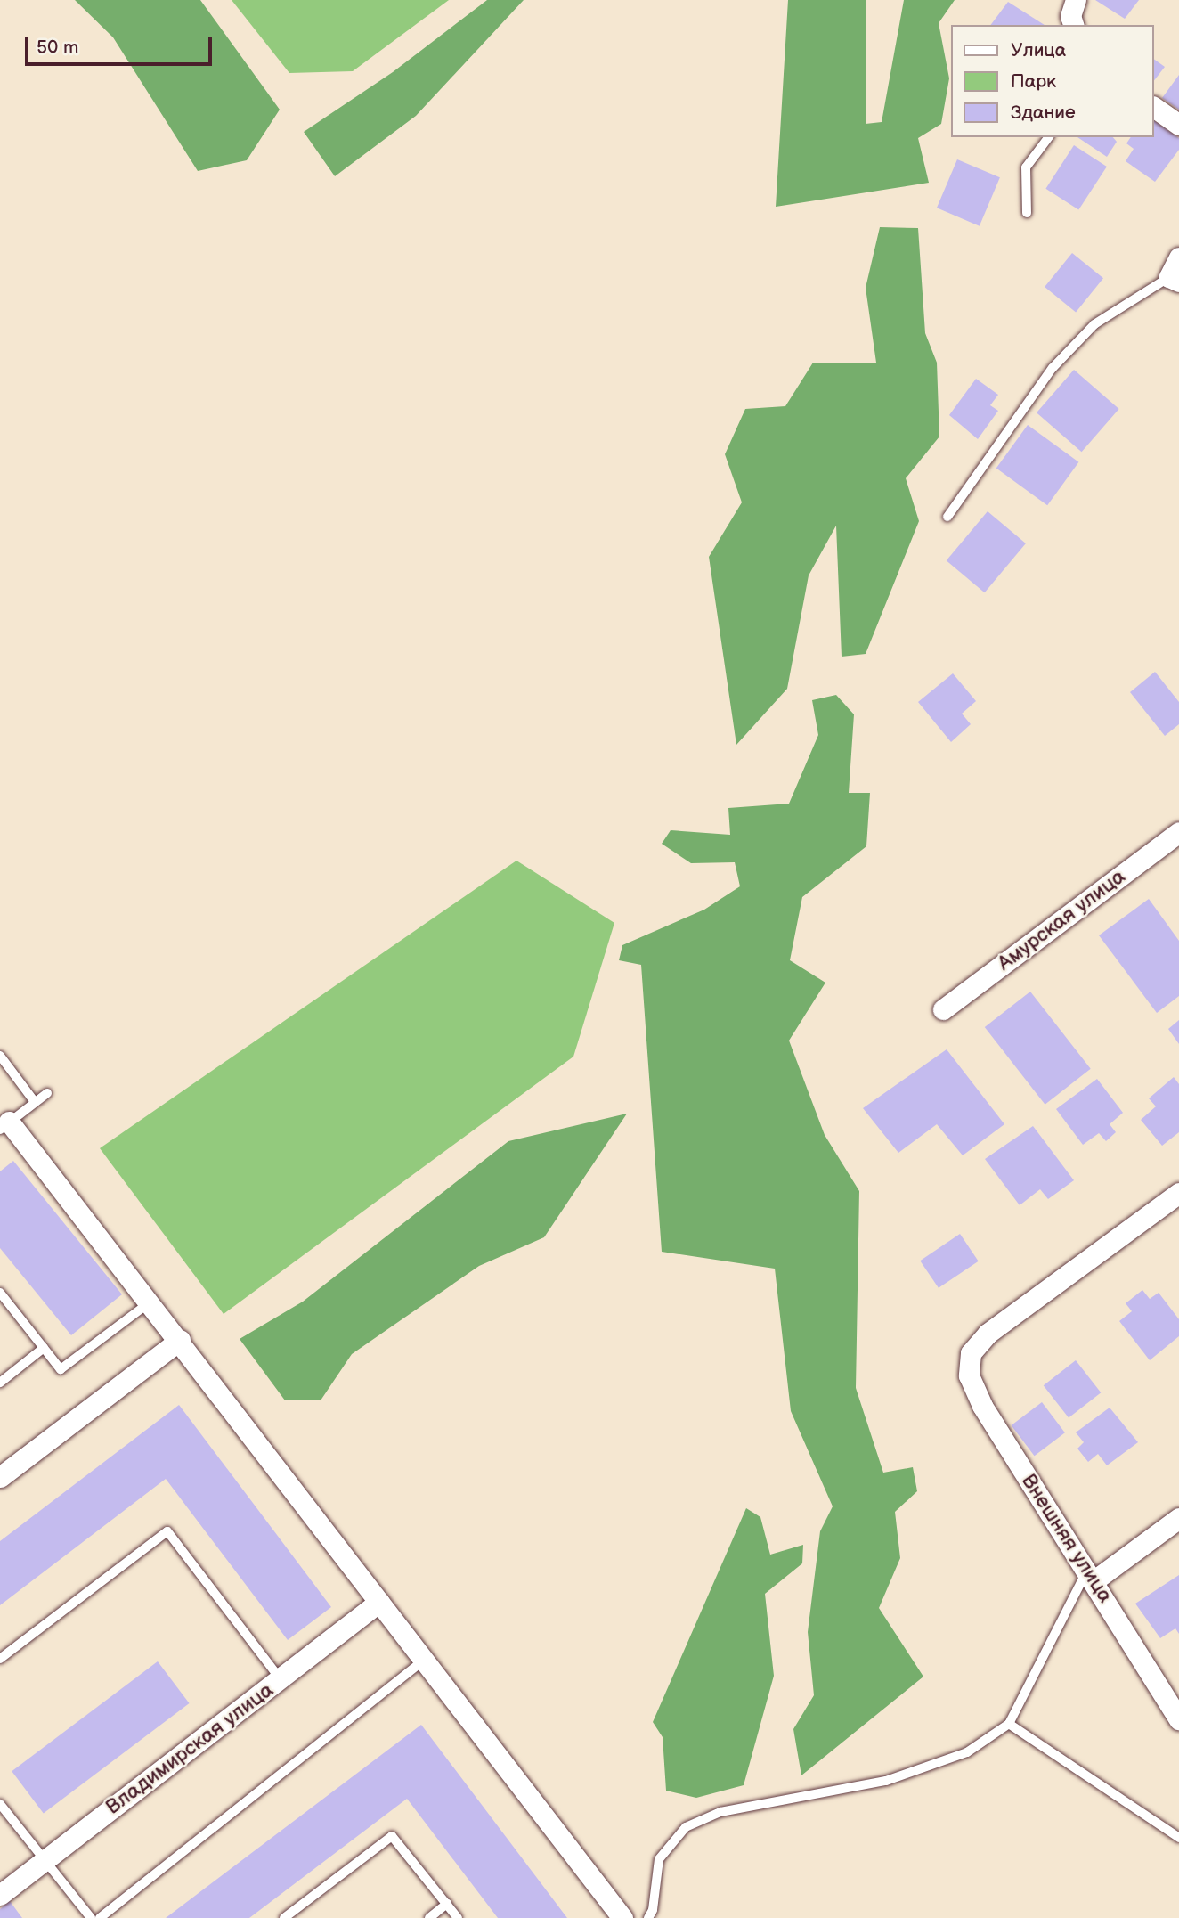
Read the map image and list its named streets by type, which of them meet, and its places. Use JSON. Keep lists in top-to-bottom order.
{
  "streets": {
    "street": ["Амурская улица", "Внешняя улица", "Владимирская улица"]
  },
  "legend": ["Улица", "Парк", "Здание"],
  "scale_bar": "50 m"
}
